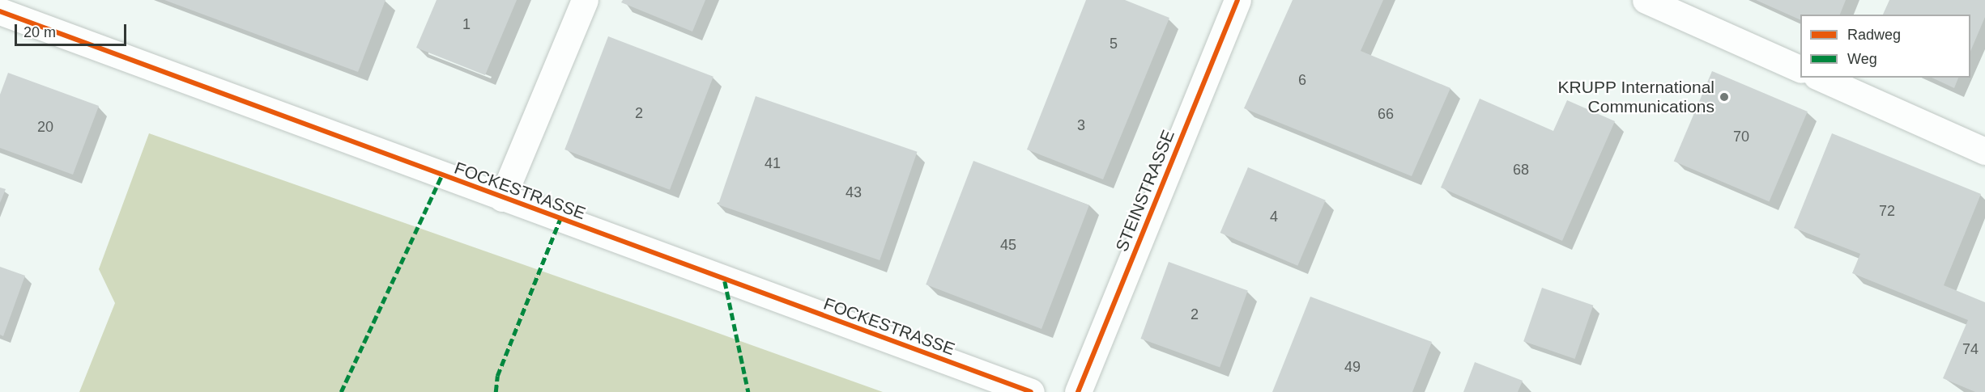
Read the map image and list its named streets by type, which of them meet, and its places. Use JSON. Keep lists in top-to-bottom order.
{
  "streets": {
    "street": ["FOCKESTRASSE", "STEINSTRASSE"]
  },
  "places": ["KRUPP International Communications"],
  "house_numbers": [
    "1",
    "5",
    "6",
    "2",
    "66",
    "3",
    "20",
    "70",
    "41",
    "68",
    "43",
    "72",
    "4",
    "45",
    "2",
    "74",
    "49"
  ],
  "legend": ["Radweg", "Weg"],
  "scale_bar": "20 m"
}
